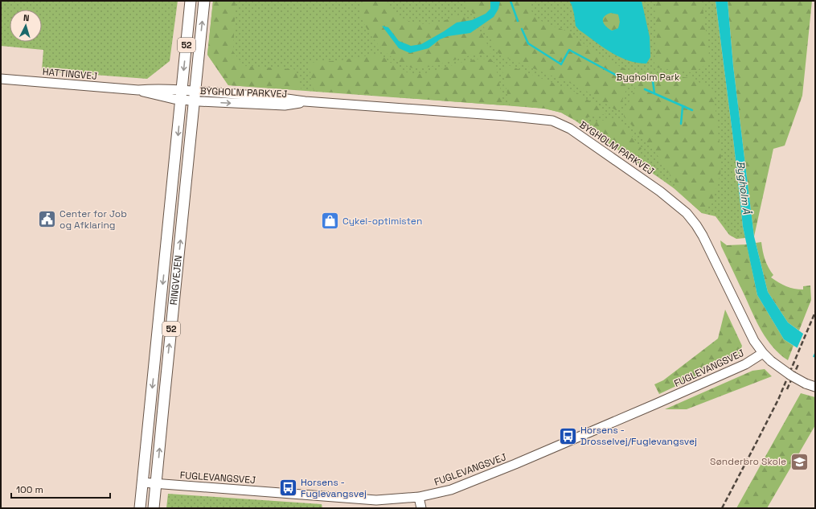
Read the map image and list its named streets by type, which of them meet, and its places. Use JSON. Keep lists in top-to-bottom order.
{
  "streets": {
    "main road": ["52", "RINGVEJEN"],
    "street": ["HATTINGVEJ", "BYGHOLM PARKVEJ", "FUGLEVANGSVEJ"]
  },
  "crossings": [
    ["52", "HATTINGVEJ"],
    ["52", "BYGHOLM PARKVEJ"],
    ["52", "RINGVEJEN"],
    ["HATTINGVEJ", "BYGHOLM PARKVEJ"],
    ["HATTINGVEJ", "RINGVEJEN"],
    ["BYGHOLM PARKVEJ", "RINGVEJEN"],
    ["BYGHOLM PARKVEJ", "FUGLEVANGSVEJ"],
    ["RINGVEJEN", "FUGLEVANGSVEJ"]
  ],
  "water": ["Bygholm Å"],
  "parks": ["Bygholm Park"],
  "places": {
    "public building": ["Center for Job og Afklaring"],
    "shop": ["Cykel-optimisten"],
    "bus stop": ["Horsens - Drosselvej/Fuglevangsvej", "Horsens - Fuglevangsvej"],
    "school or university": ["Sønderbro Skole"]
  },
  "scale_bar": "100 m",
  "north": "top"
}
